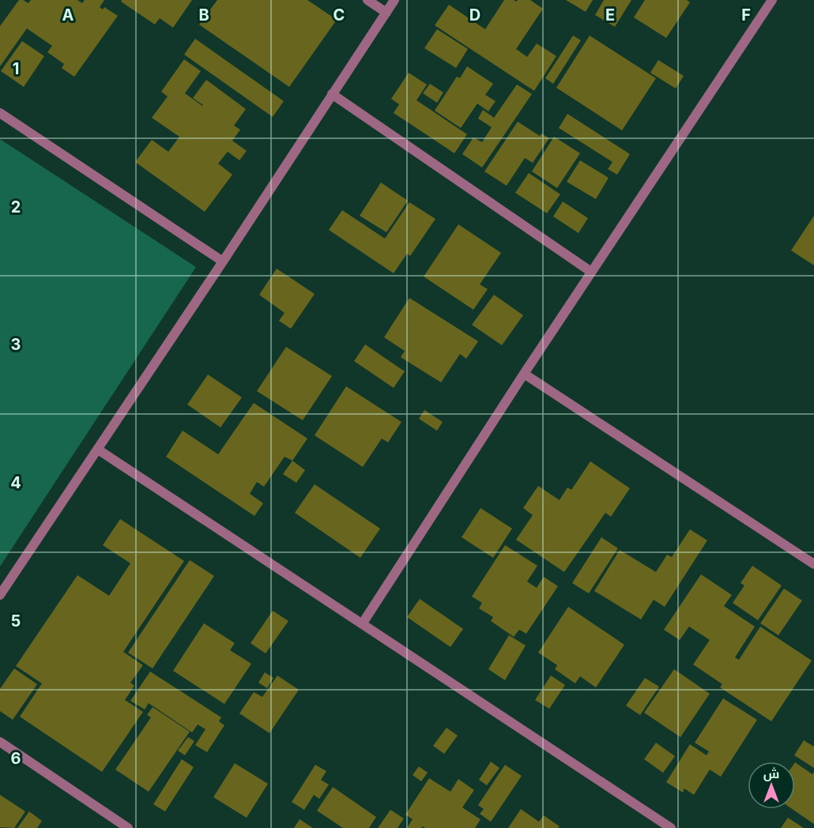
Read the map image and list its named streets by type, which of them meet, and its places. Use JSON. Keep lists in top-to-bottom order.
{
  "north": "top",
  "grid": {
    "columns": [
      "A",
      "B",
      "C",
      "D",
      "E",
      "F"
    ],
    "rows": [
      "1",
      "2",
      "3",
      "4",
      "5",
      "6"
    ]
  }
}
